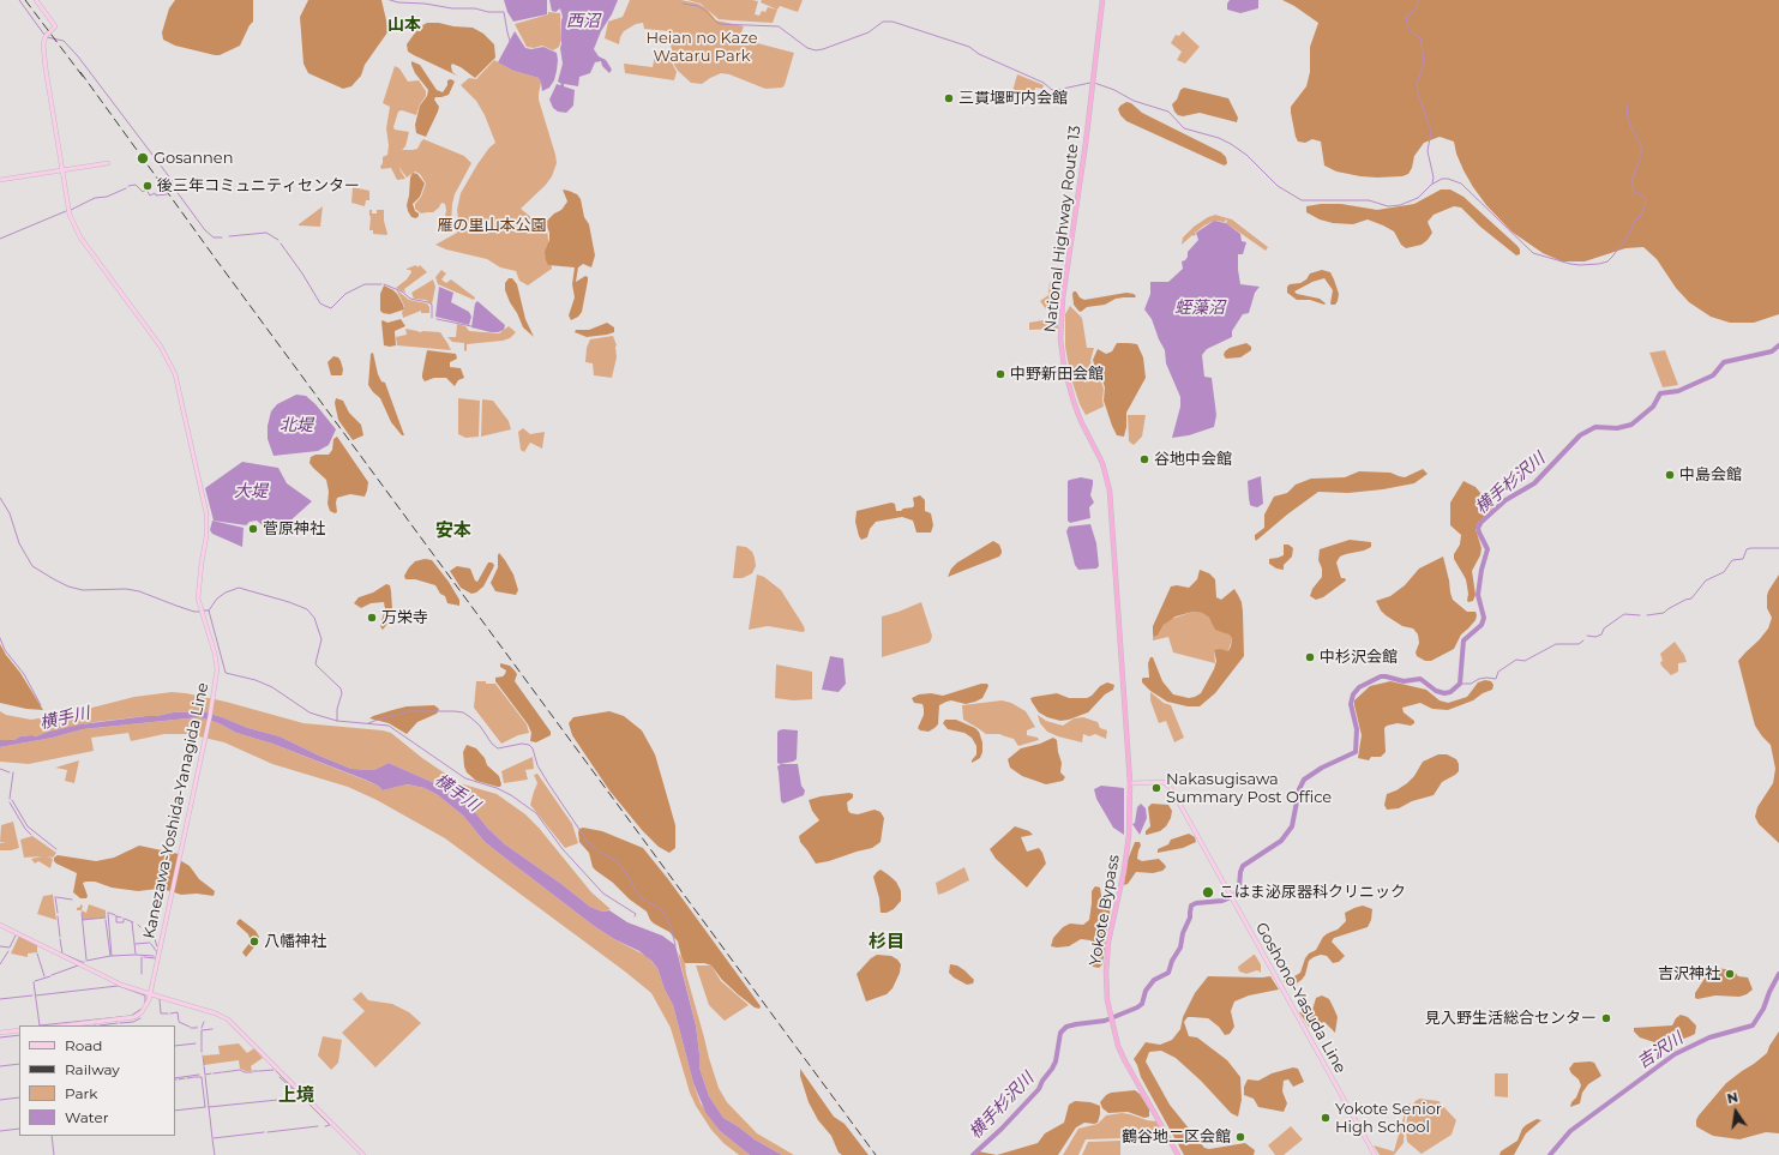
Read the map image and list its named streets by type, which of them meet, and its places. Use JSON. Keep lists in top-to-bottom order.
{
  "streets": {
    "highway": ["National Highway Route 13", "Yokote Bypass"],
    "main road": ["Kanezawa-Yoshida-Yanagida Line", "Goshono-Yasuda Line"]
  },
  "crossings": [
    ["National Highway Route 13", "Yokote Bypass"],
    ["Yokote Bypass", "Goshono-Yasuda Line"]
  ],
  "districts": [
    "山本",
    "安本",
    "杉目",
    "上境"
  ],
  "water": [
    "西沼",
    "蛭藻沼",
    "北堤",
    "横手杉沢川",
    "大堤",
    "横手川",
    "吉沢川"
  ],
  "parks": ["Heian no Kaze Wataru Park", "雁の里山本公園"],
  "places": [
    "三貫堰町内会館",
    "Gosannen",
    "後三年コミュニティセンター",
    "中野新田会館",
    "谷地中会館",
    "中島会館",
    "菅原神社",
    "万栄寺",
    "中杉沢会館",
    "Nakasugisawa Summary Post Office",
    "こはま泌尿器科クリニック",
    "八幡神社",
    "吉沢神社",
    "見入野生活総合センター",
    "Yokote Senior High School",
    "鶴谷地二区会館"
  ],
  "legend": [
    "Road",
    "Railway",
    "Park",
    "Water"
  ],
  "north": "top"
}
